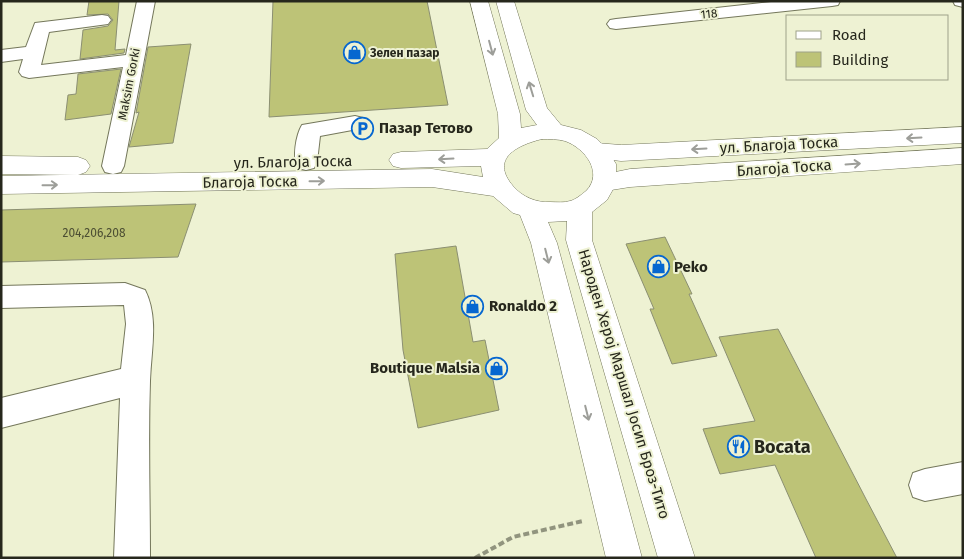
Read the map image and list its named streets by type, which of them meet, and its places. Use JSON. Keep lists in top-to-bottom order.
{
  "streets": {
    "main road": ["ул. Благоја Тоска", "Благоја Тоска", "Народен Херој Маршал Јосип Броз-Тито"],
    "street": ["118", "Maksim Gorki"]
  },
  "crossings": [
    ["Maksim Gorki", "ул. Благоја Тоска"],
    ["ул. Благоја Тоска", "Благоја Тоска"],
    ["ул. Благоја Тоска", "Народен Херој Маршал Јосип Броз-Тито"],
    ["Благоја Тоска", "Народен Херој Маршал Јосип Броз-Тито"]
  ],
  "one_way": ["ул. Благоја Тоска", "Благоја Тоска"],
  "places": {
    "shop": [
      "Зелен пазар",
      "Peko",
      "Ronaldo 2",
      "Boutique Malsia"
    ],
    "parking": ["Пазар Тетово"],
    "restaurant": ["Bocata"]
  },
  "house_numbers": ["204,206,208"],
  "legend": ["Road", "Building"]
}
